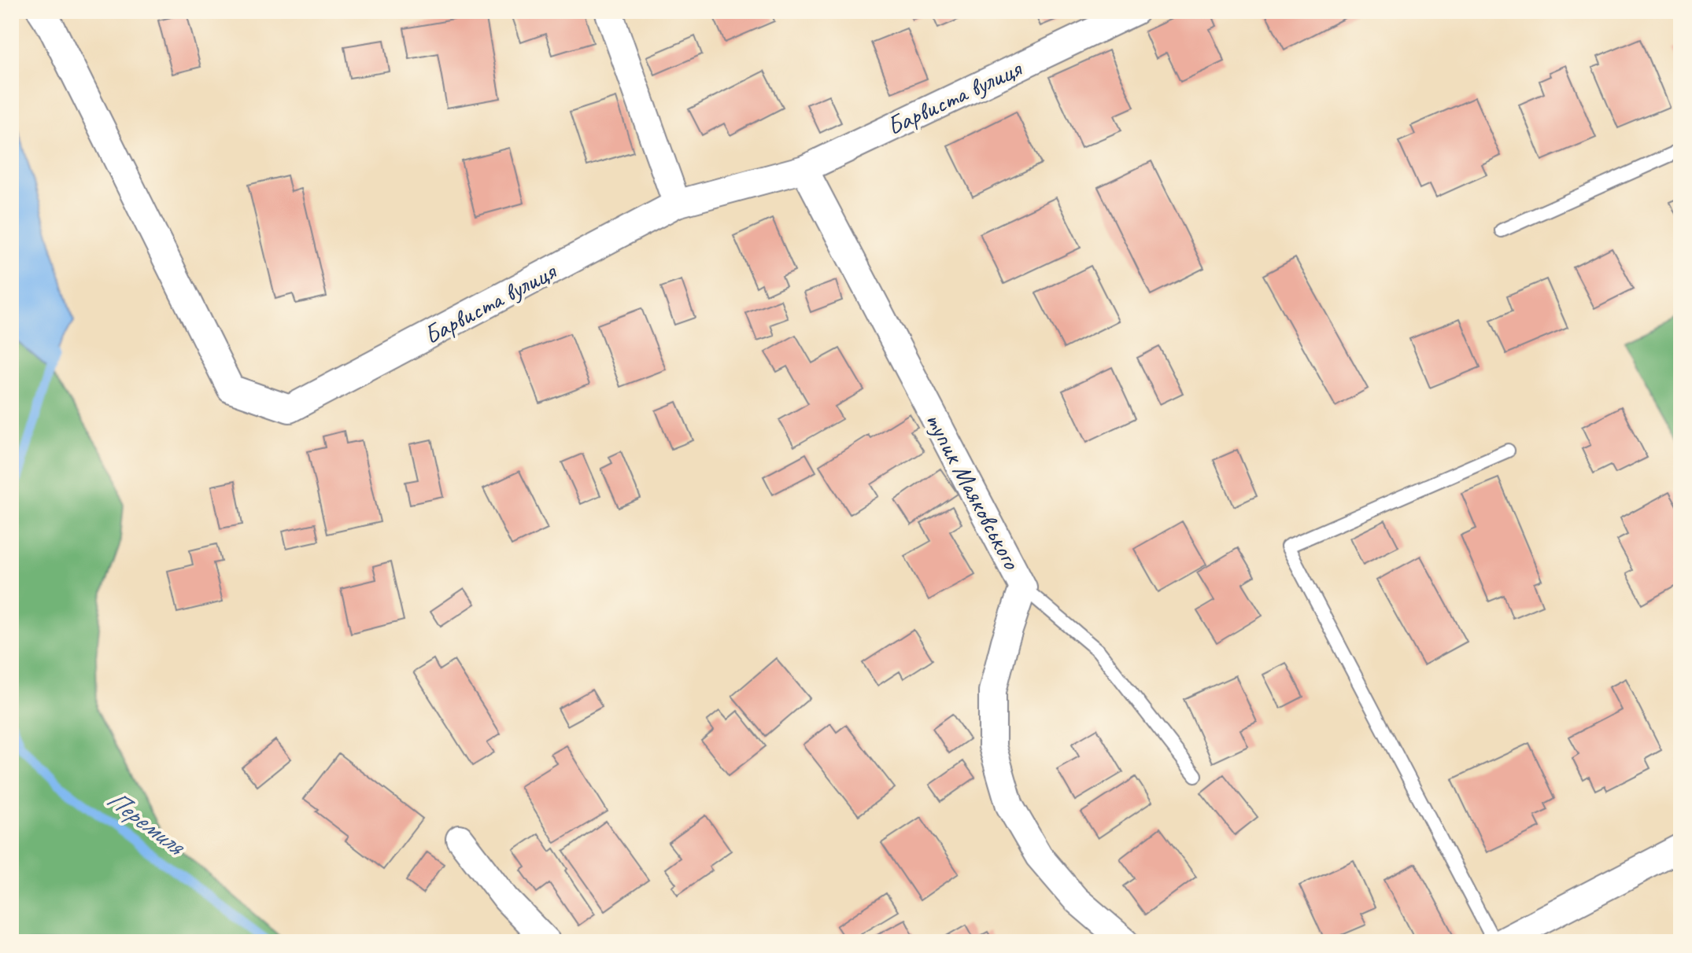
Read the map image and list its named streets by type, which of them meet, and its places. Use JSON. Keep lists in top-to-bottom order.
{
  "streets": {
    "street": ["Барвиста вулиця", "тупик Маяковського"]
  },
  "crossings": [
    ["Барвиста вулиця", "тупик Маяковського"]
  ],
  "water": ["Перемиля"]
}
